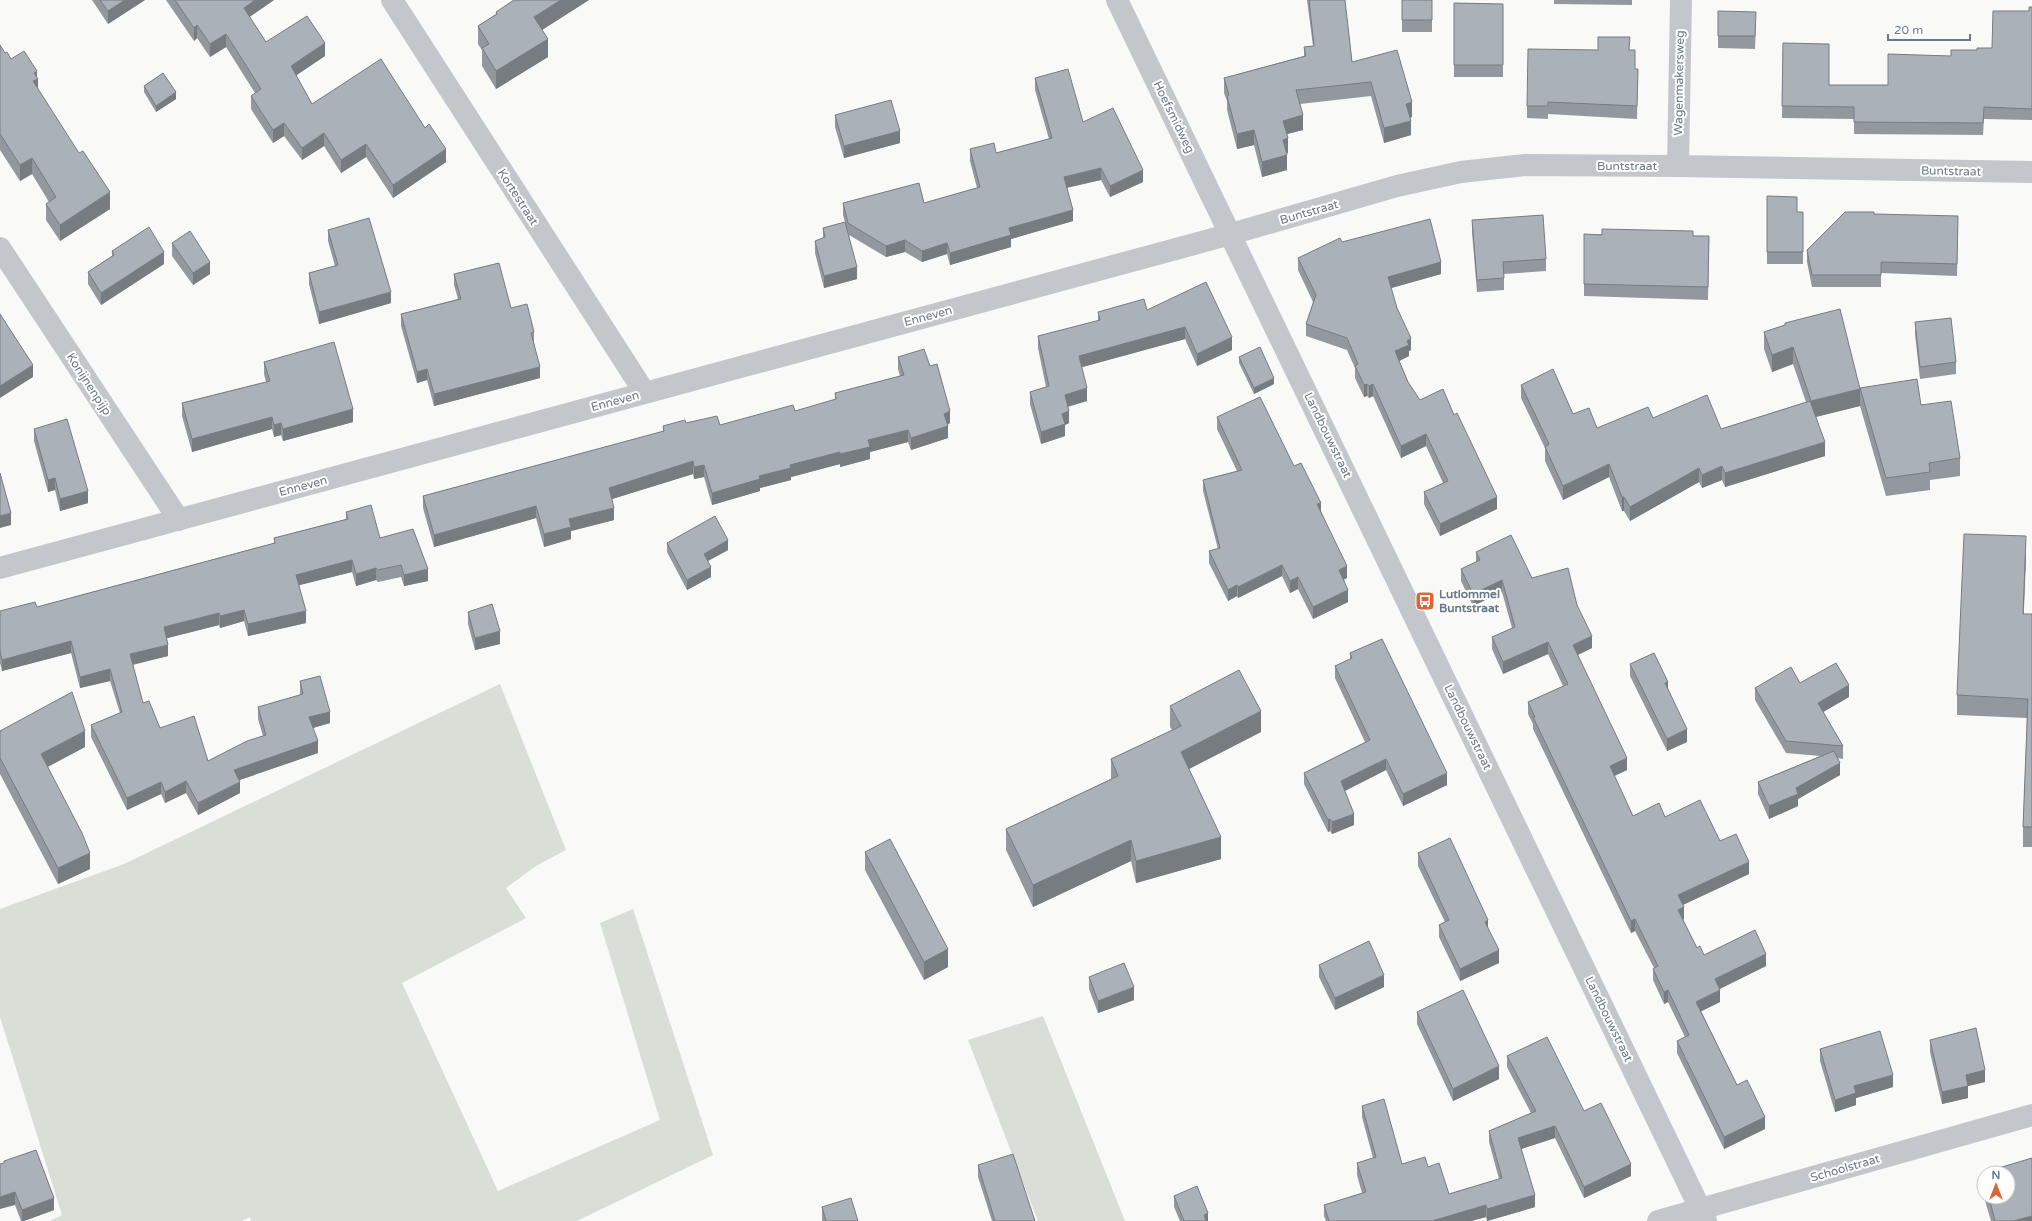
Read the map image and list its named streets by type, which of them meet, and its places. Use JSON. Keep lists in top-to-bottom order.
{
  "streets": {
    "street": [
      "Wagenmakersweg",
      "Hoefsmidweg",
      "Buntstraat",
      "Kortestraat",
      "Enneven",
      "Konijnenpijp",
      "Landbouwstraat",
      "Schoolstraat"
    ]
  },
  "crossings": [
    ["Wagenmakersweg", "Buntstraat"],
    ["Hoefsmidweg", "Buntstraat"],
    ["Hoefsmidweg", "Enneven"],
    ["Hoefsmidweg", "Landbouwstraat"],
    ["Buntstraat", "Enneven"],
    ["Buntstraat", "Landbouwstraat"],
    ["Kortestraat", "Enneven"],
    ["Enneven", "Konijnenpijp"],
    ["Enneven", "Landbouwstraat"],
    ["Landbouwstraat", "Schoolstraat"]
  ],
  "places": {
    "bus stop": ["Lutlommel Buntstraat"]
  },
  "scale_bar": "20 m",
  "north": "top"
}
